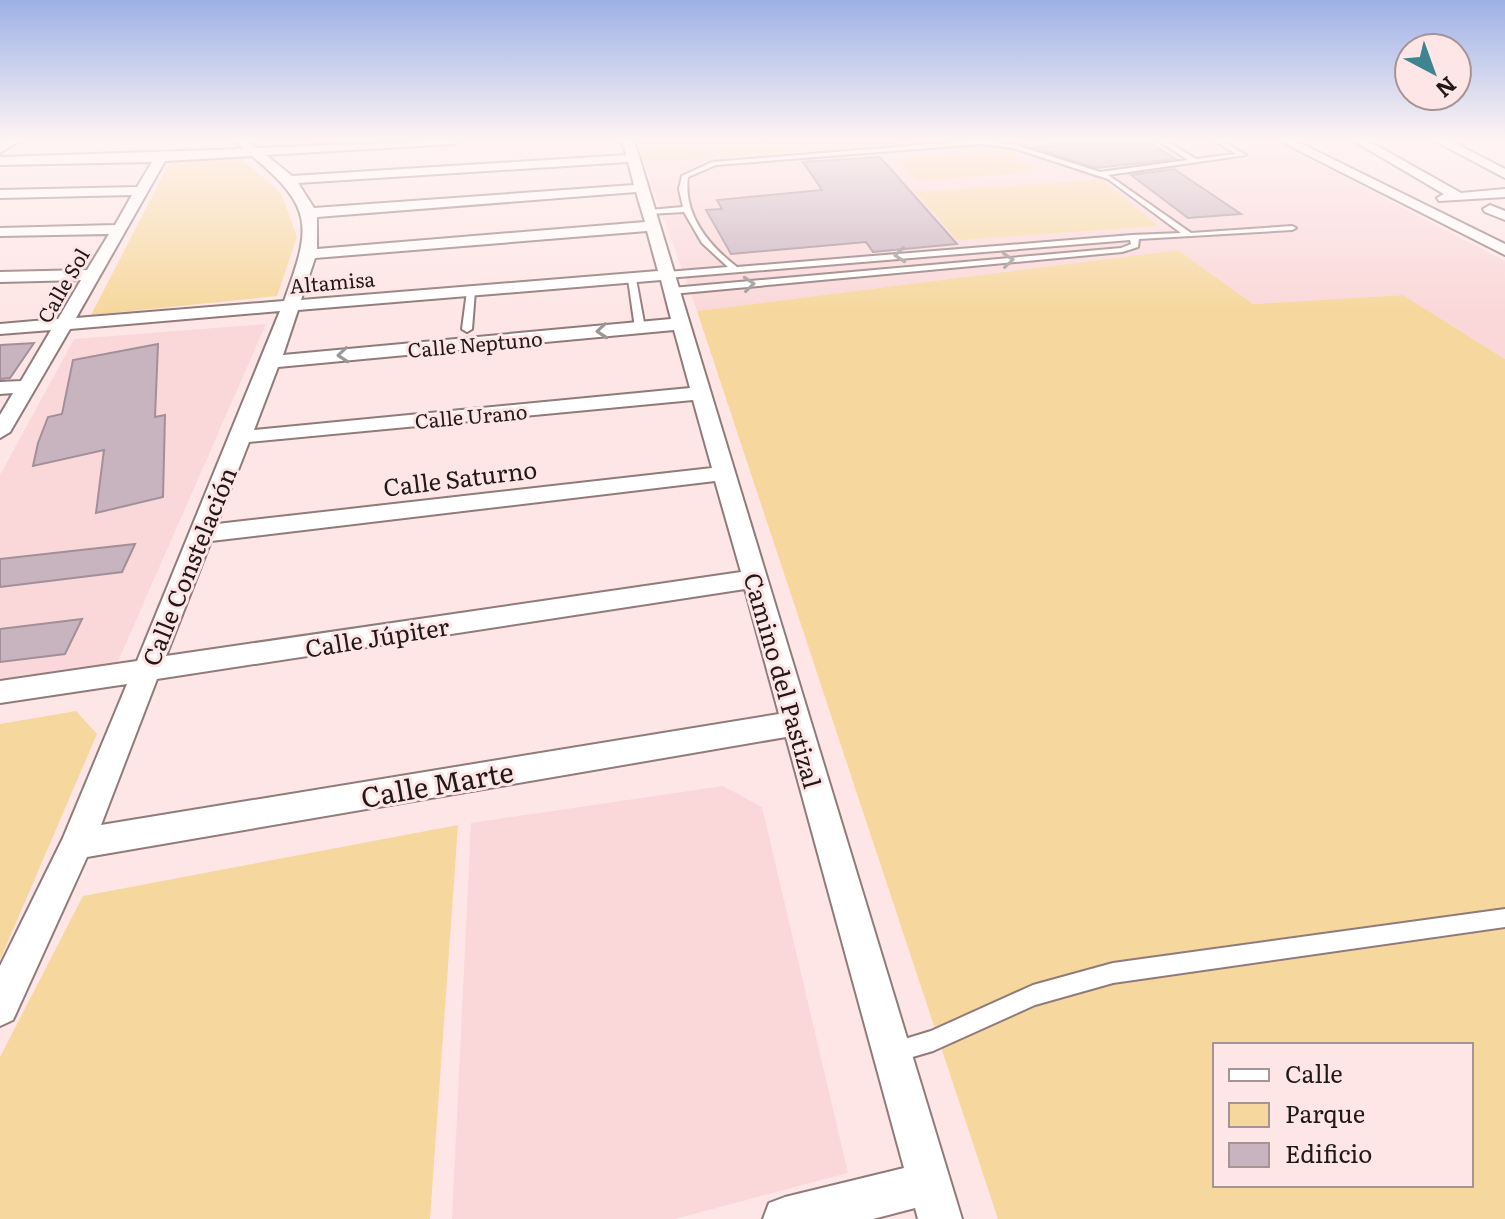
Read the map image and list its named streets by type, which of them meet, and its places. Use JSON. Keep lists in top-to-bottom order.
{
  "streets": {
    "street": [
      "Altamisa",
      "Calle Sol",
      "Calle Neptuno",
      "Calle Urano",
      "Calle Saturno",
      "Calle Constelación",
      "Calle Júpiter",
      "Camino del Pastizal",
      "Calle Marte"
    ]
  },
  "crossings": [
    ["Altamisa", "Calle Sol"],
    ["Altamisa", "Calle Constelación"],
    ["Altamisa", "Camino del Pastizal"],
    ["Calle Neptuno", "Calle Constelación"],
    ["Calle Neptuno", "Camino del Pastizal"],
    ["Calle Urano", "Calle Constelación"],
    ["Calle Urano", "Camino del Pastizal"],
    ["Calle Saturno", "Calle Constelación"],
    ["Calle Saturno", "Camino del Pastizal"],
    ["Calle Constelación", "Calle Júpiter"],
    ["Calle Constelación", "Calle Marte"],
    ["Calle Júpiter", "Camino del Pastizal"],
    ["Camino del Pastizal", "Calle Marte"]
  ],
  "legend": ["Calle", "Parque", "Edificio"],
  "north": "bottom right"
}
